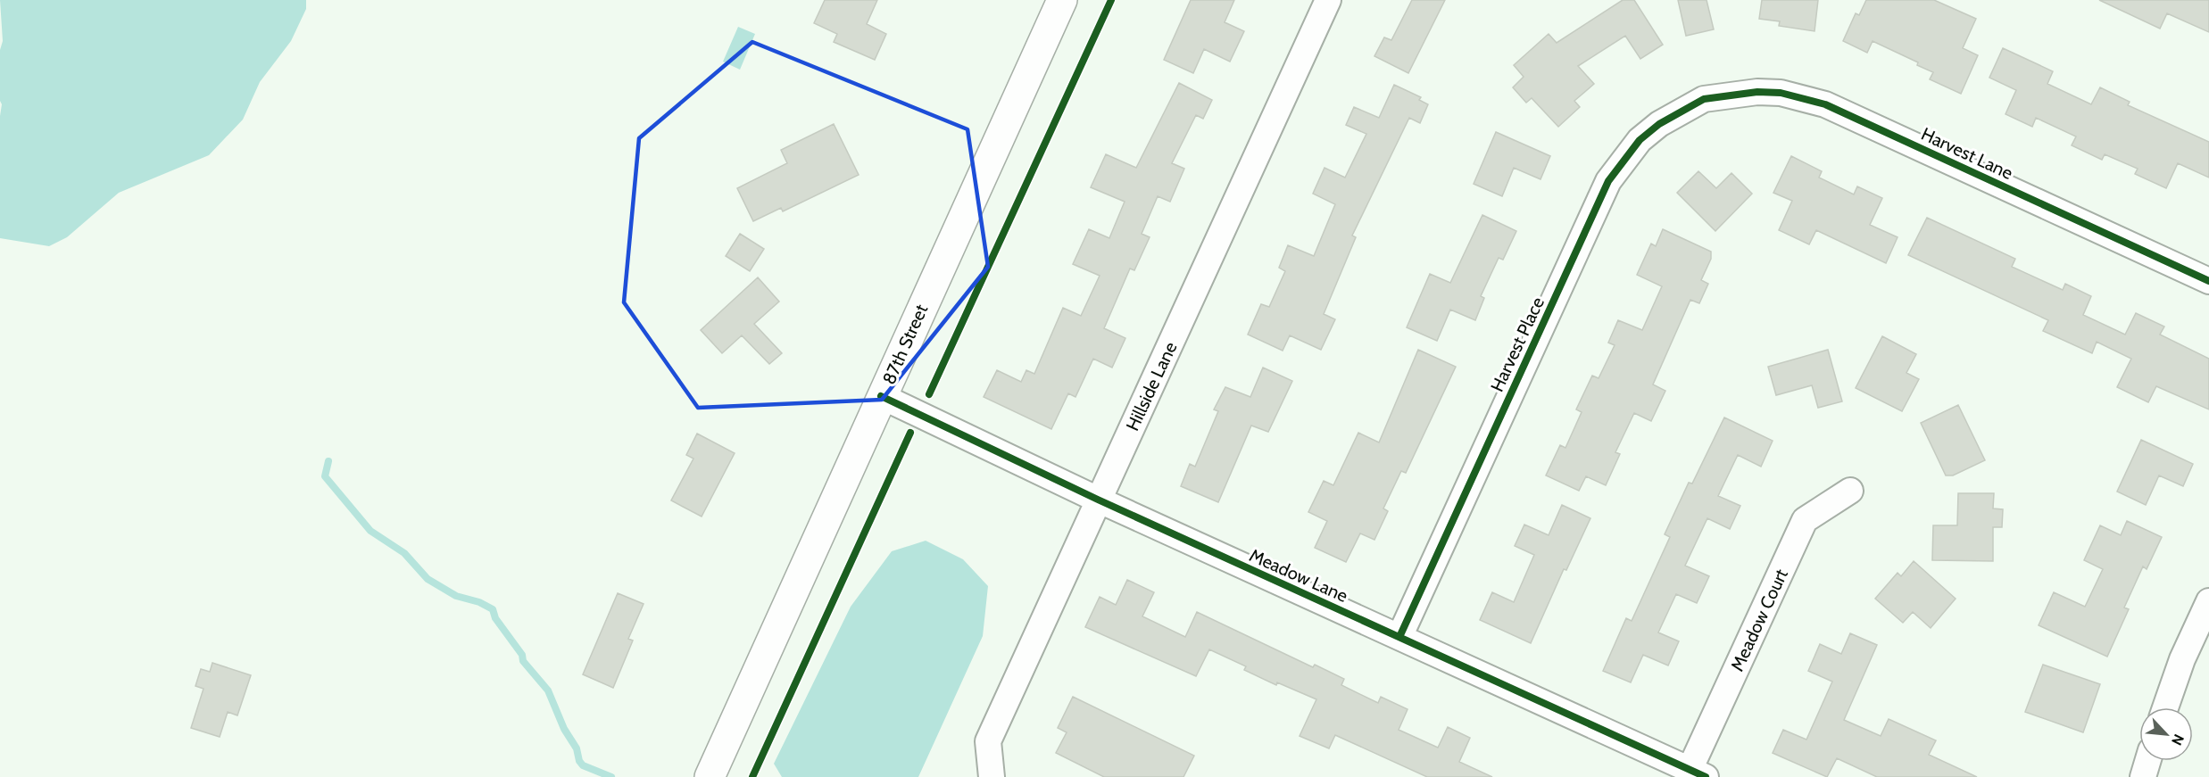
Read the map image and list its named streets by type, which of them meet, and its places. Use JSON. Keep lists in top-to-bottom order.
{
  "streets": {
    "main road": ["87th Street"],
    "street": [
      "Harvest Lane",
      "Harvest Place",
      "Hillside Lane",
      "Meadow Lane",
      "Meadow Court"
    ]
  },
  "crossings": [
    ["Harvest Lane", "Harvest Place"],
    ["87th Street", "Meadow Lane"],
    ["Harvest Place", "Meadow Lane"],
    ["Hillside Lane", "Meadow Lane"],
    ["Meadow Lane", "Meadow Court"]
  ],
  "north": "bottom right"
}
